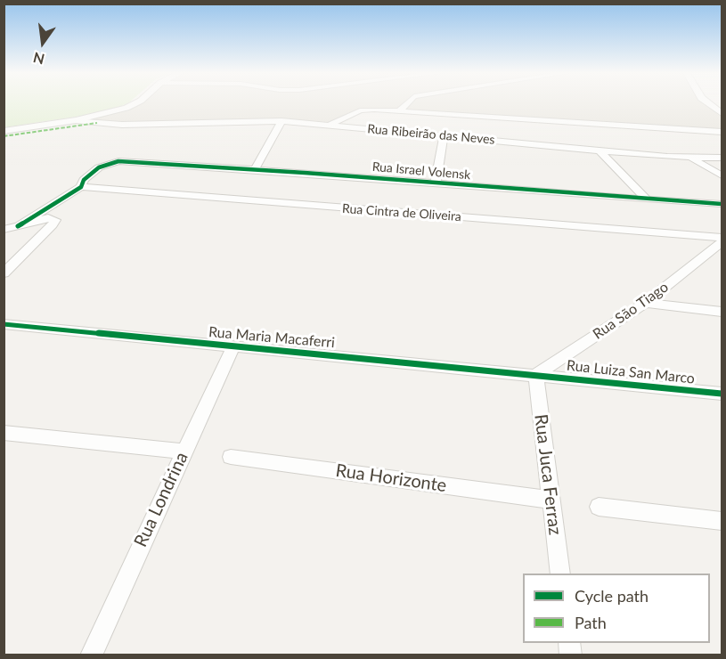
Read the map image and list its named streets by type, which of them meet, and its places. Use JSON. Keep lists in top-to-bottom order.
{
  "streets": {
    "street": [
      "Rua Ribeirão das Neves",
      "Rua Israel Volensk",
      "Rua Cintra de Oliveira",
      "Rua São Tiago",
      "Rua Maria Macaferri",
      "Rua Luiza San Marco",
      "Rua Juca Ferraz",
      "Rua Horizonte",
      "Rua Londrina"
    ]
  },
  "crossings": [
    ["Rua Israel Volensk", "Rua Cintra de Oliveira"],
    ["Rua São Tiago", "Rua Maria Macaferri"],
    ["Rua São Tiago", "Rua Luiza San Marco"],
    ["Rua São Tiago", "Rua Juca Ferraz"],
    ["Rua Maria Macaferri", "Rua Luiza San Marco"],
    ["Rua Maria Macaferri", "Rua Juca Ferraz"],
    ["Rua Maria Macaferri", "Rua Londrina"],
    ["Rua Luiza San Marco", "Rua Juca Ferraz"],
    ["Rua Juca Ferraz", "Rua Horizonte"]
  ],
  "legend": ["Cycle path", "Path"],
  "north": "bottom"
}
